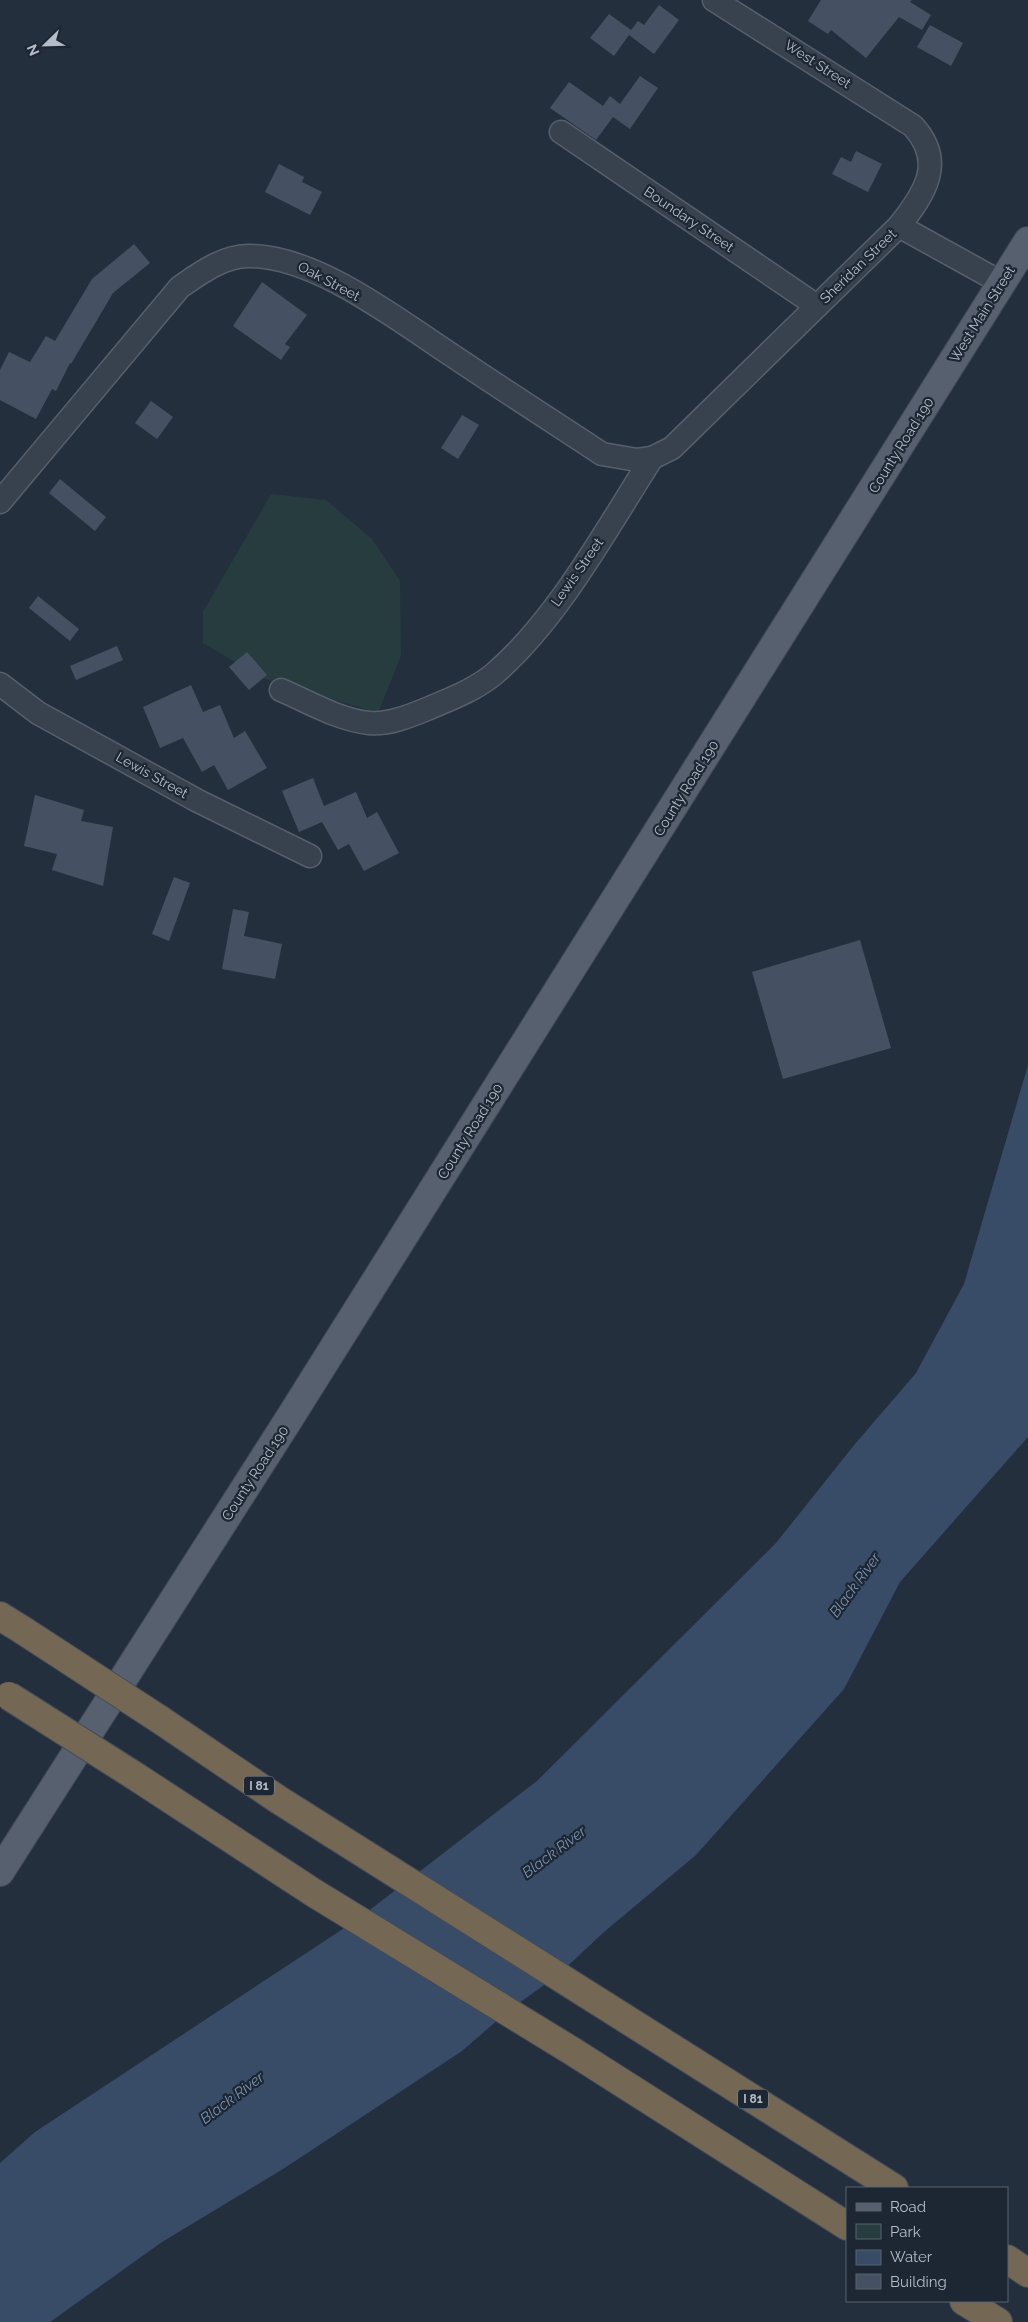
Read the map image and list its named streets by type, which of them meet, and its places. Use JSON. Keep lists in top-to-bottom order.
{
  "streets": {
    "highway": ["I 81"],
    "main road": ["West Main Street", "County Road 190"],
    "street": [
      "West Street",
      "Boundary Street",
      "Sheridan Street",
      "Oak Street",
      "Lewis Street"
    ]
  },
  "crossings": [
    ["West Street", "Sheridan Street"],
    ["Boundary Street", "Sheridan Street"],
    ["Boundary Street", "Lewis Street"],
    ["Sheridan Street", "West Main Street"],
    ["Sheridan Street", "Lewis Street"],
    ["Oak Street", "Lewis Street"],
    ["West Main Street", "County Road 190"]
  ],
  "water": ["Black River"],
  "legend": [
    "Road",
    "Park",
    "Water",
    "Building"
  ],
  "north": "bottom left"
}
